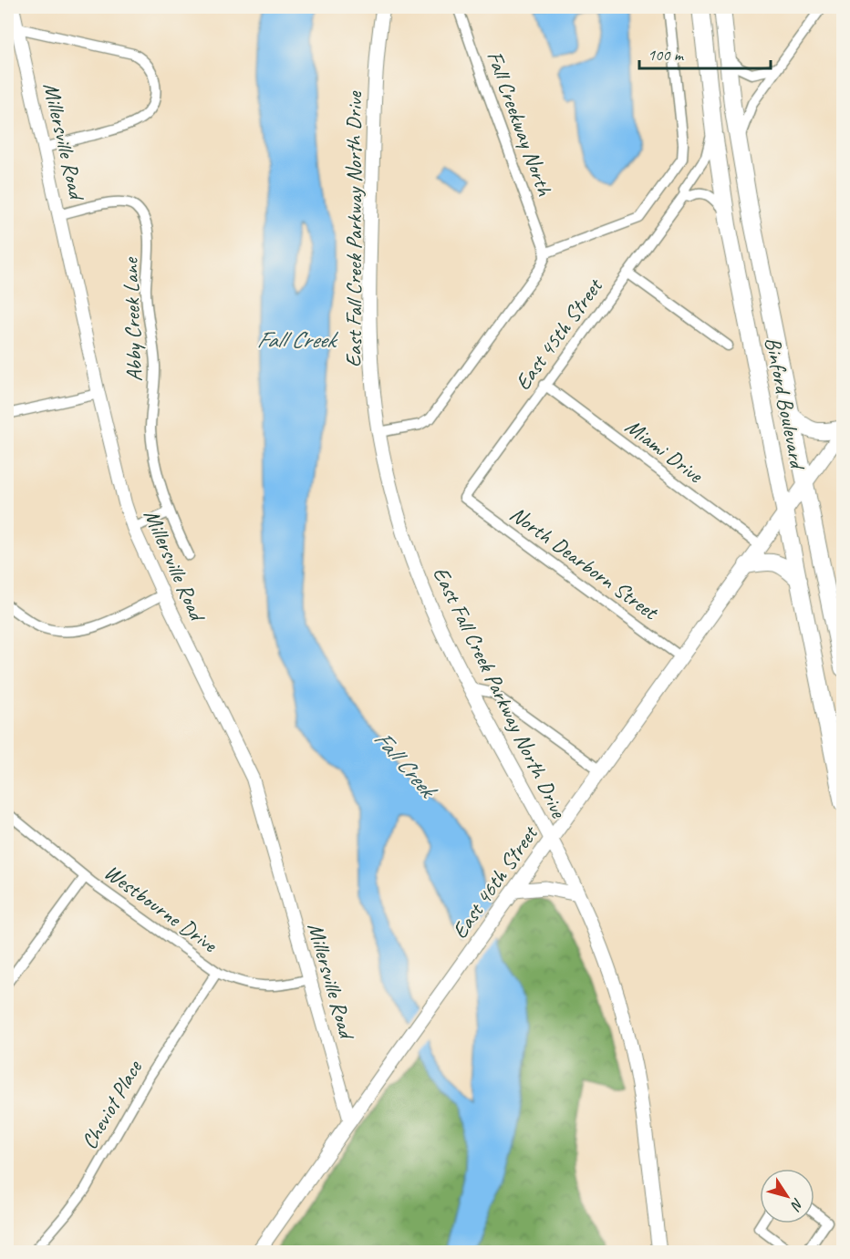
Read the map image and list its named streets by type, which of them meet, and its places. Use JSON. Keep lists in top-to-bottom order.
{
  "streets": {
    "main road": ["East Fall Creek Parkway North Drive", "Binford Boulevard", "East 46th Street"],
    "street": [
      "Fall Creekway North",
      "Millersville Road",
      "Abby Creek Lane",
      "East 45th Street",
      "Miami Drive",
      "North Dearborn Street",
      "Westbourne Drive",
      "Cheviot Place"
    ]
  },
  "crossings": [
    ["Millersville Road", "Abby Creek Lane"],
    ["Millersville Road", "East 46th Street"],
    ["Millersville Road", "Westbourne Drive"],
    ["East Fall Creek Parkway North Drive", "East 46th Street"],
    ["East 45th Street", "Binford Boulevard"],
    ["East 45th Street", "Miami Drive"],
    ["East 45th Street", "North Dearborn Street"],
    ["Binford Boulevard", "East 46th Street"],
    ["Miami Drive", "East 46th Street"],
    ["North Dearborn Street", "East 46th Street"],
    ["Westbourne Drive", "Cheviot Place"]
  ],
  "water": ["Fall Creek"],
  "scale_bar": "100 m",
  "north": "bottom right"
}
